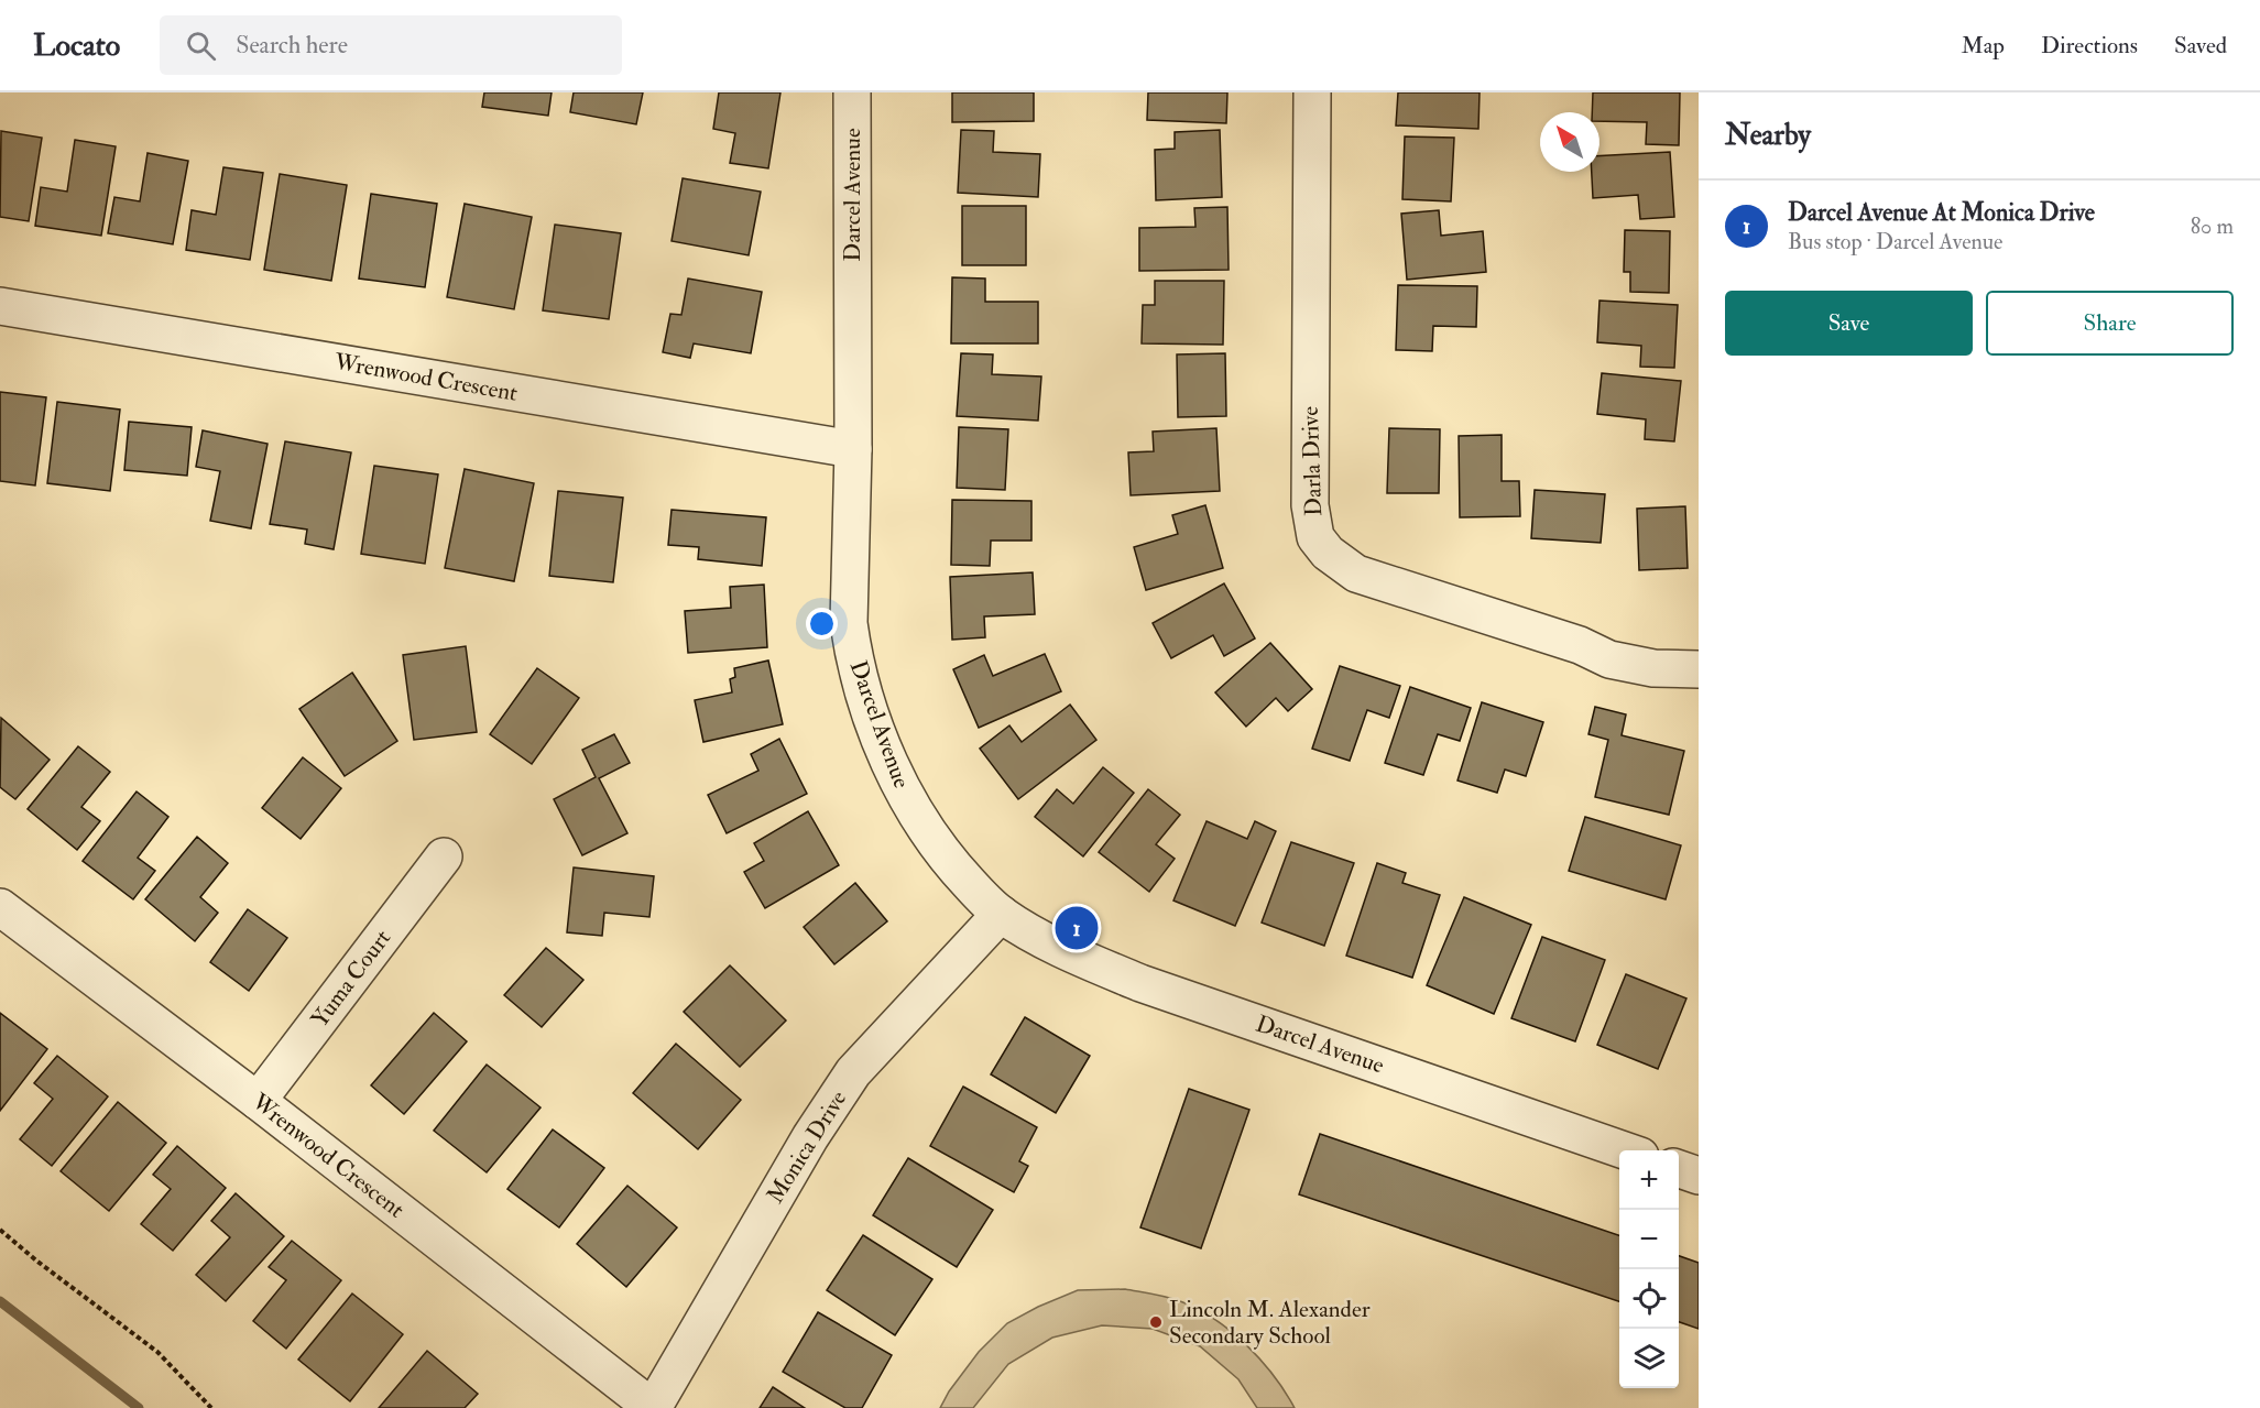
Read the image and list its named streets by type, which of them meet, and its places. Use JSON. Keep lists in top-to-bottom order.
{
  "streets": {
    "street": [
      "Darcel Avenue",
      "Wrenwood Crescent",
      "Darla Drive",
      "Yuma Court",
      "Monica Drive"
    ]
  },
  "crossings": [
    ["Darcel Avenue", "Wrenwood Crescent"],
    ["Darcel Avenue", "Monica Drive"],
    ["Wrenwood Crescent", "Yuma Court"],
    ["Wrenwood Crescent", "Monica Drive"]
  ],
  "places": ["Lincoln M. Alexander Secondary School"],
  "north": "top left",
  "page": {
    "header": "Locato",
    "search": "Search here",
    "nav": ["Map", "Directions", "Saved"],
    "heading": "Nearby",
    "list": [
      {
        "mark": "1",
        "name": "Darcel Avenue At Monica Drive",
        "note": "Bus stop · Darcel Avenue",
        "value": "80 m"
      }
    ],
    "buttons": ["Save", "Share"],
    "pins": "1",
    "map_buttons": ["+", "−"]
  }
}
